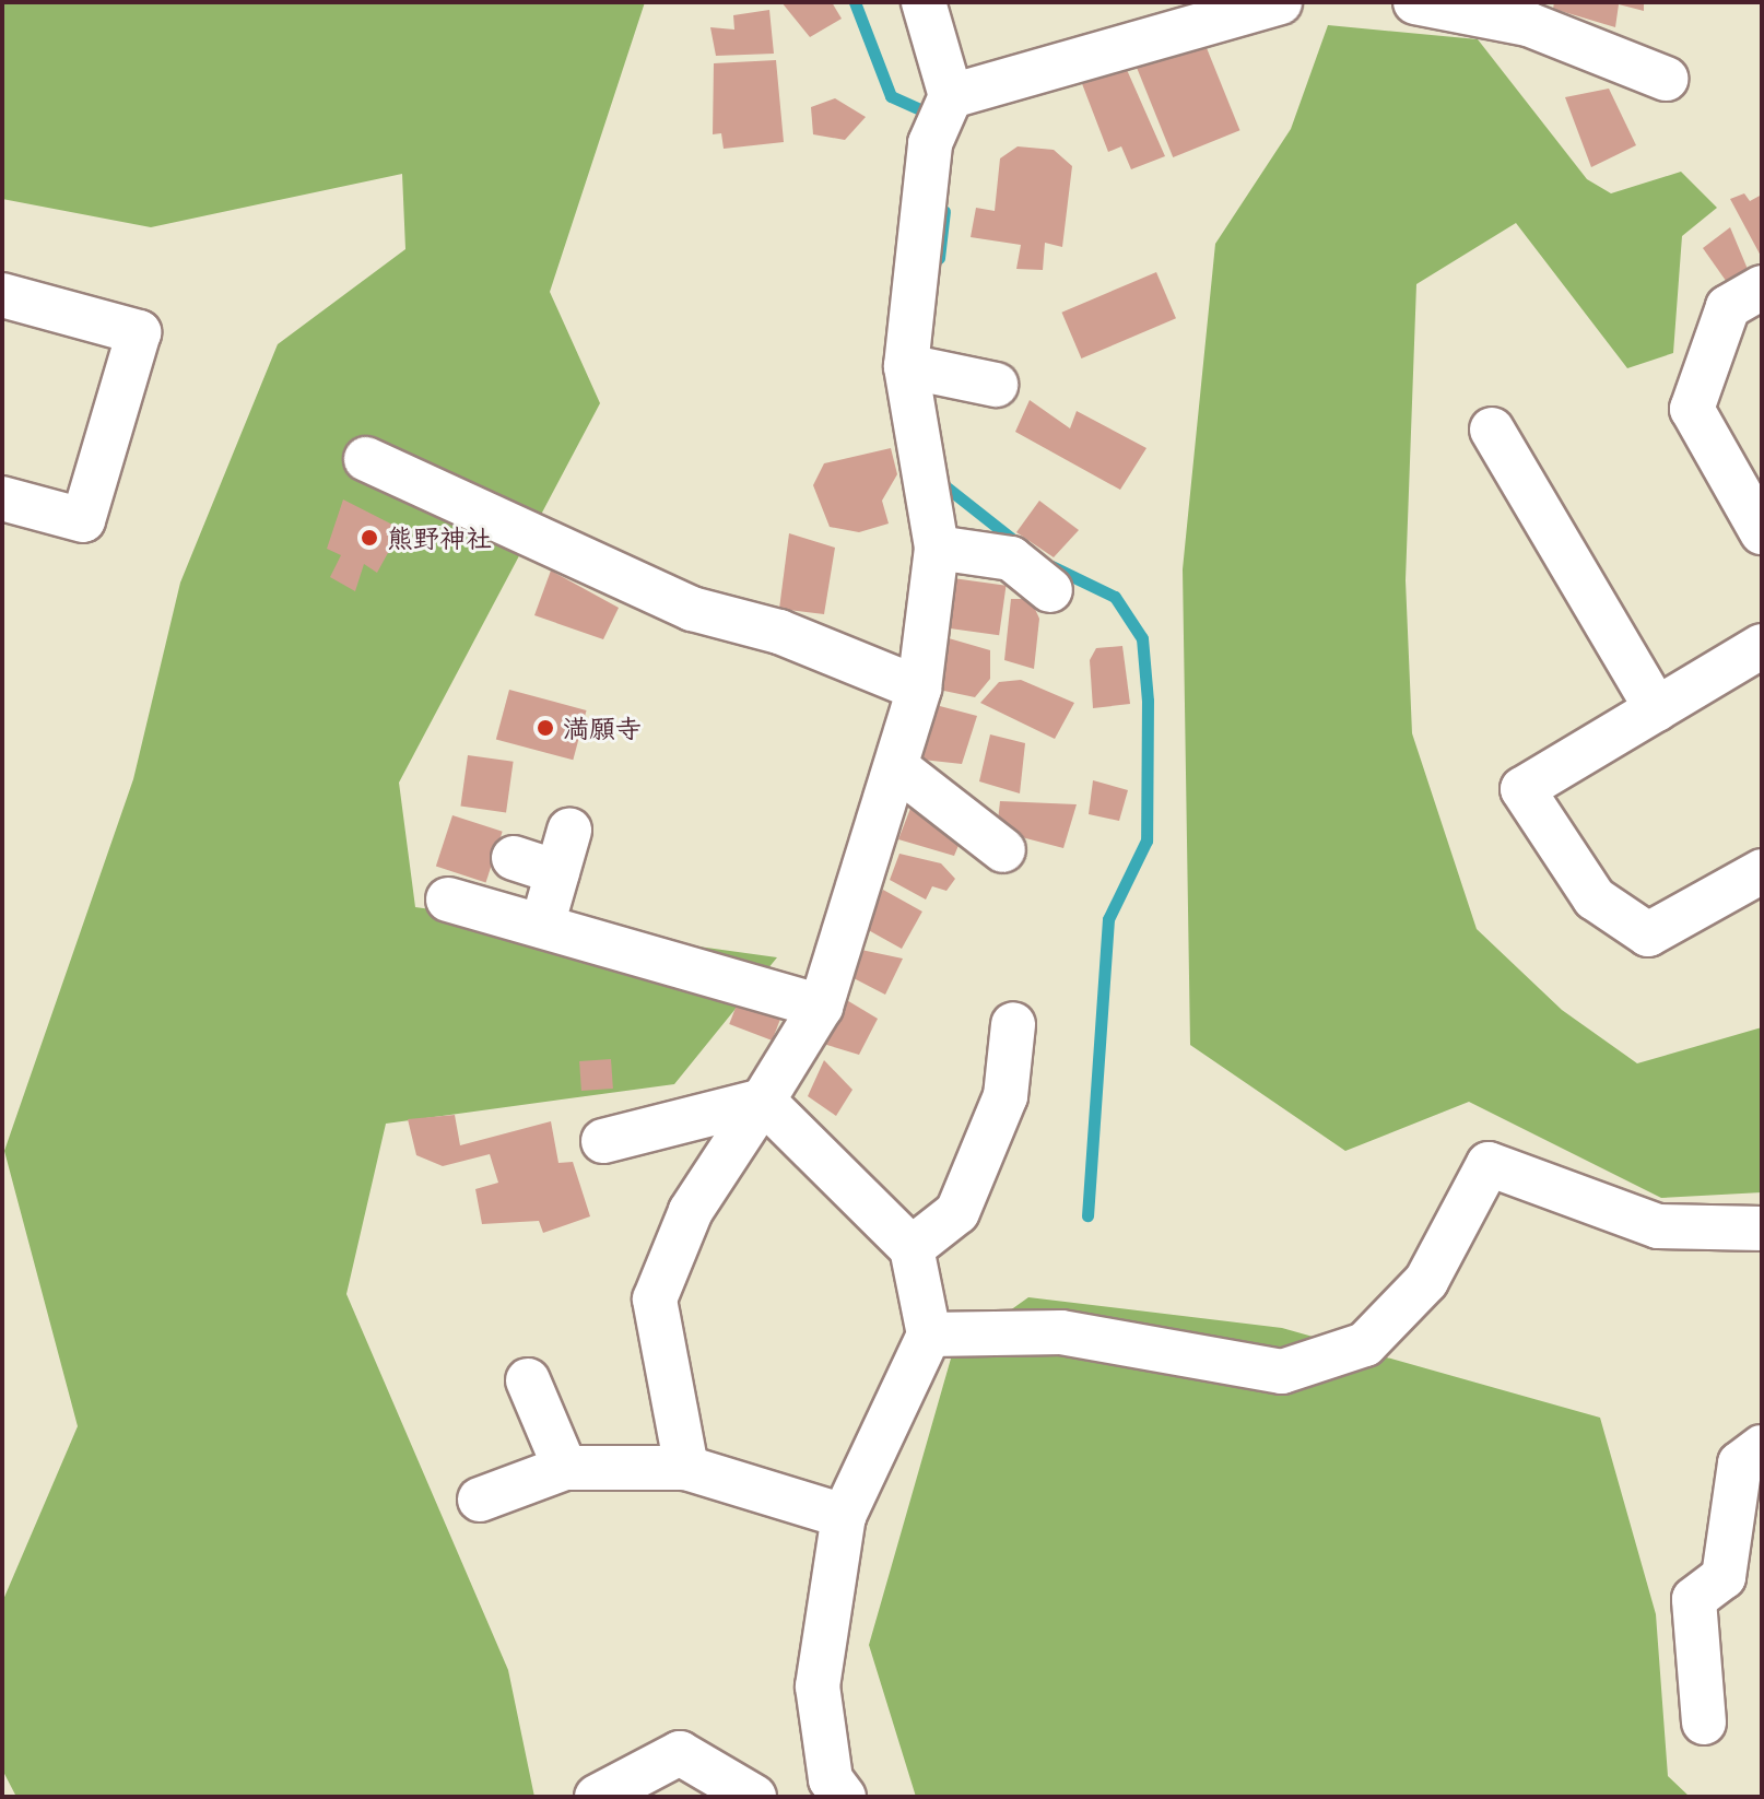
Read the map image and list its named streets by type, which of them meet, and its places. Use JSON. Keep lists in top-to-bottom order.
{
  "places": ["熊野神社", "満願寺"]
}
